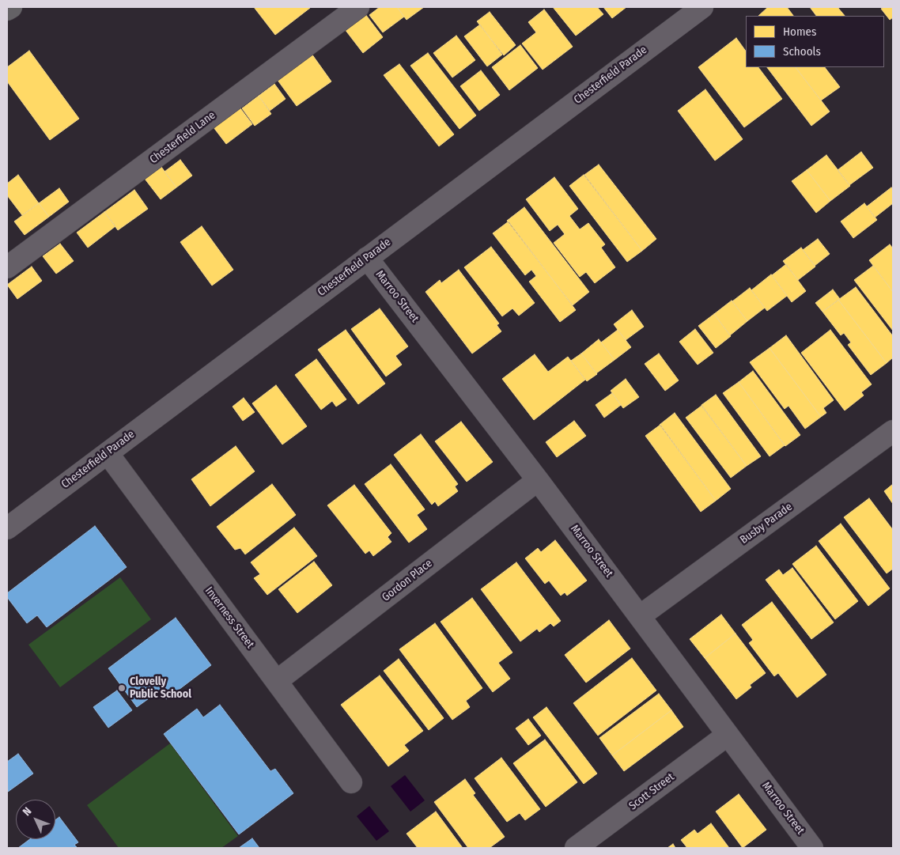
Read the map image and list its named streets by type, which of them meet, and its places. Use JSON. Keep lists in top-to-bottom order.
{
  "streets": {
    "street": [
      "Chesterfield Parade",
      "Chesterfield Lane",
      "Marroo Street",
      "Busby Parade",
      "Gordon Place",
      "Inverness Street",
      "Scott Street"
    ]
  },
  "crossings": [
    ["Chesterfield Parade", "Marroo Street"],
    ["Chesterfield Parade", "Inverness Street"],
    ["Marroo Street", "Busby Parade"],
    ["Marroo Street", "Gordon Place"],
    ["Marroo Street", "Scott Street"],
    ["Gordon Place", "Inverness Street"]
  ],
  "places": ["Clovelly Public School"],
  "legend": ["Homes", "Schools"],
  "north": "top left"
}
